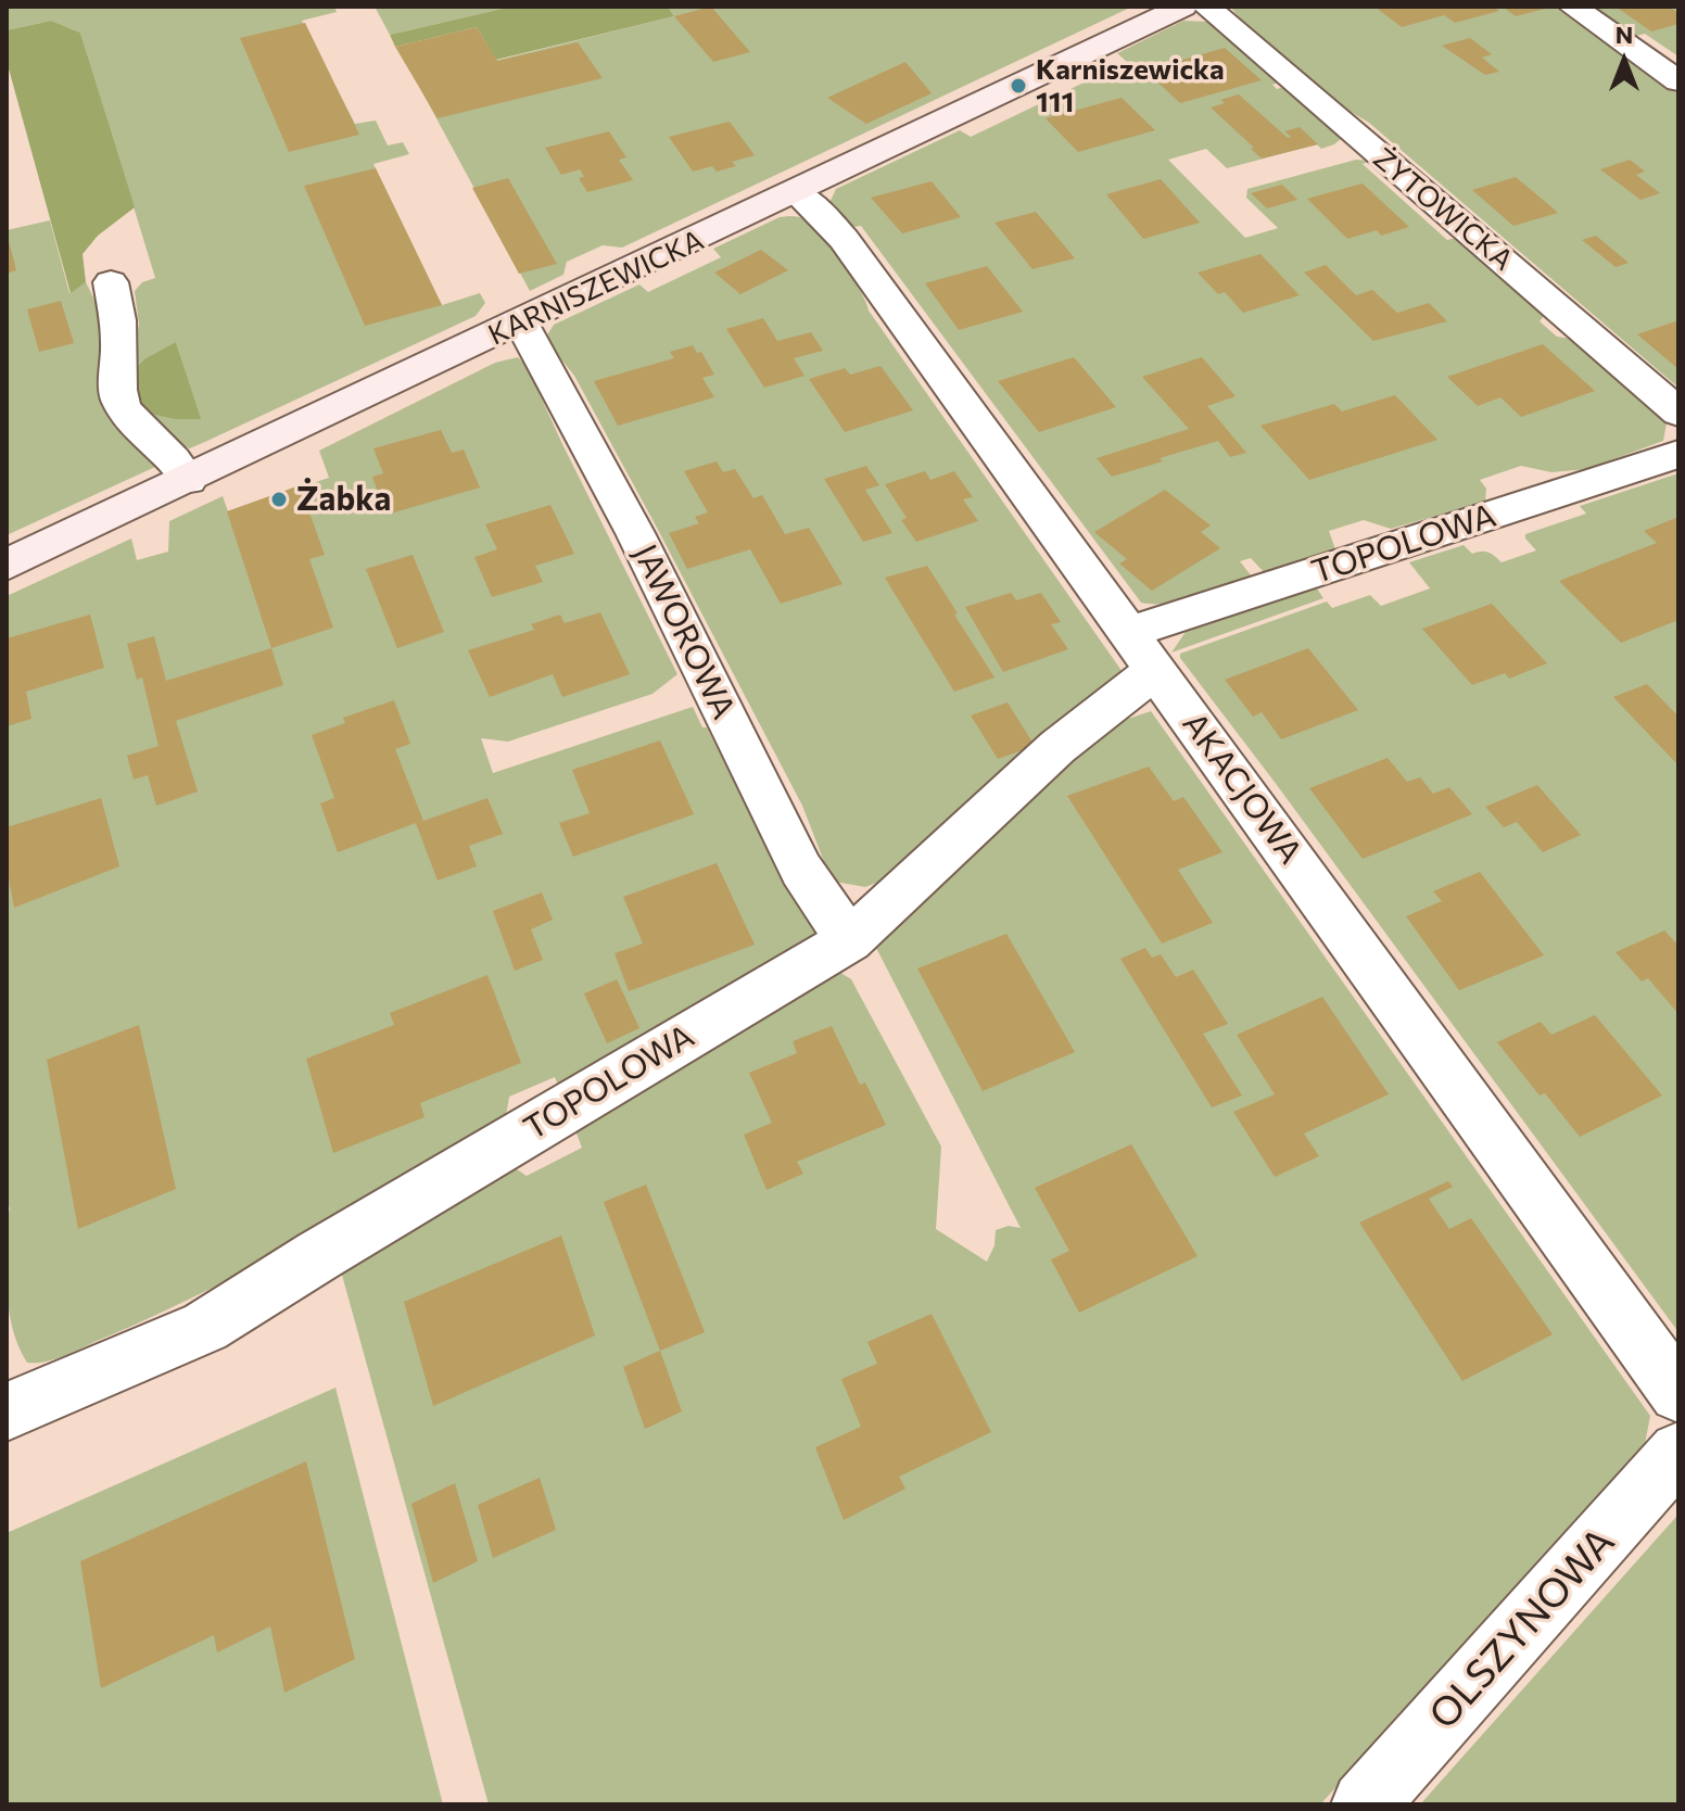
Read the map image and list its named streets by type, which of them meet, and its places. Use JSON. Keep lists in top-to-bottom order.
{
  "streets": {
    "street": [
      "ŻYTOWICKA",
      "KARNISZEWICKA",
      "TOPOLOWA",
      "JAWOROWA",
      "AKACJOWA",
      "OLSZYNOWA"
    ]
  },
  "crossings": [
    ["KARNISZEWICKA", "JAWOROWA"],
    ["KARNISZEWICKA", "AKACJOWA"],
    ["TOPOLOWA", "JAWOROWA"],
    ["TOPOLOWA", "AKACJOWA"]
  ],
  "places": ["Karniszewicka 111", "Żabka"],
  "north": "top"
}
